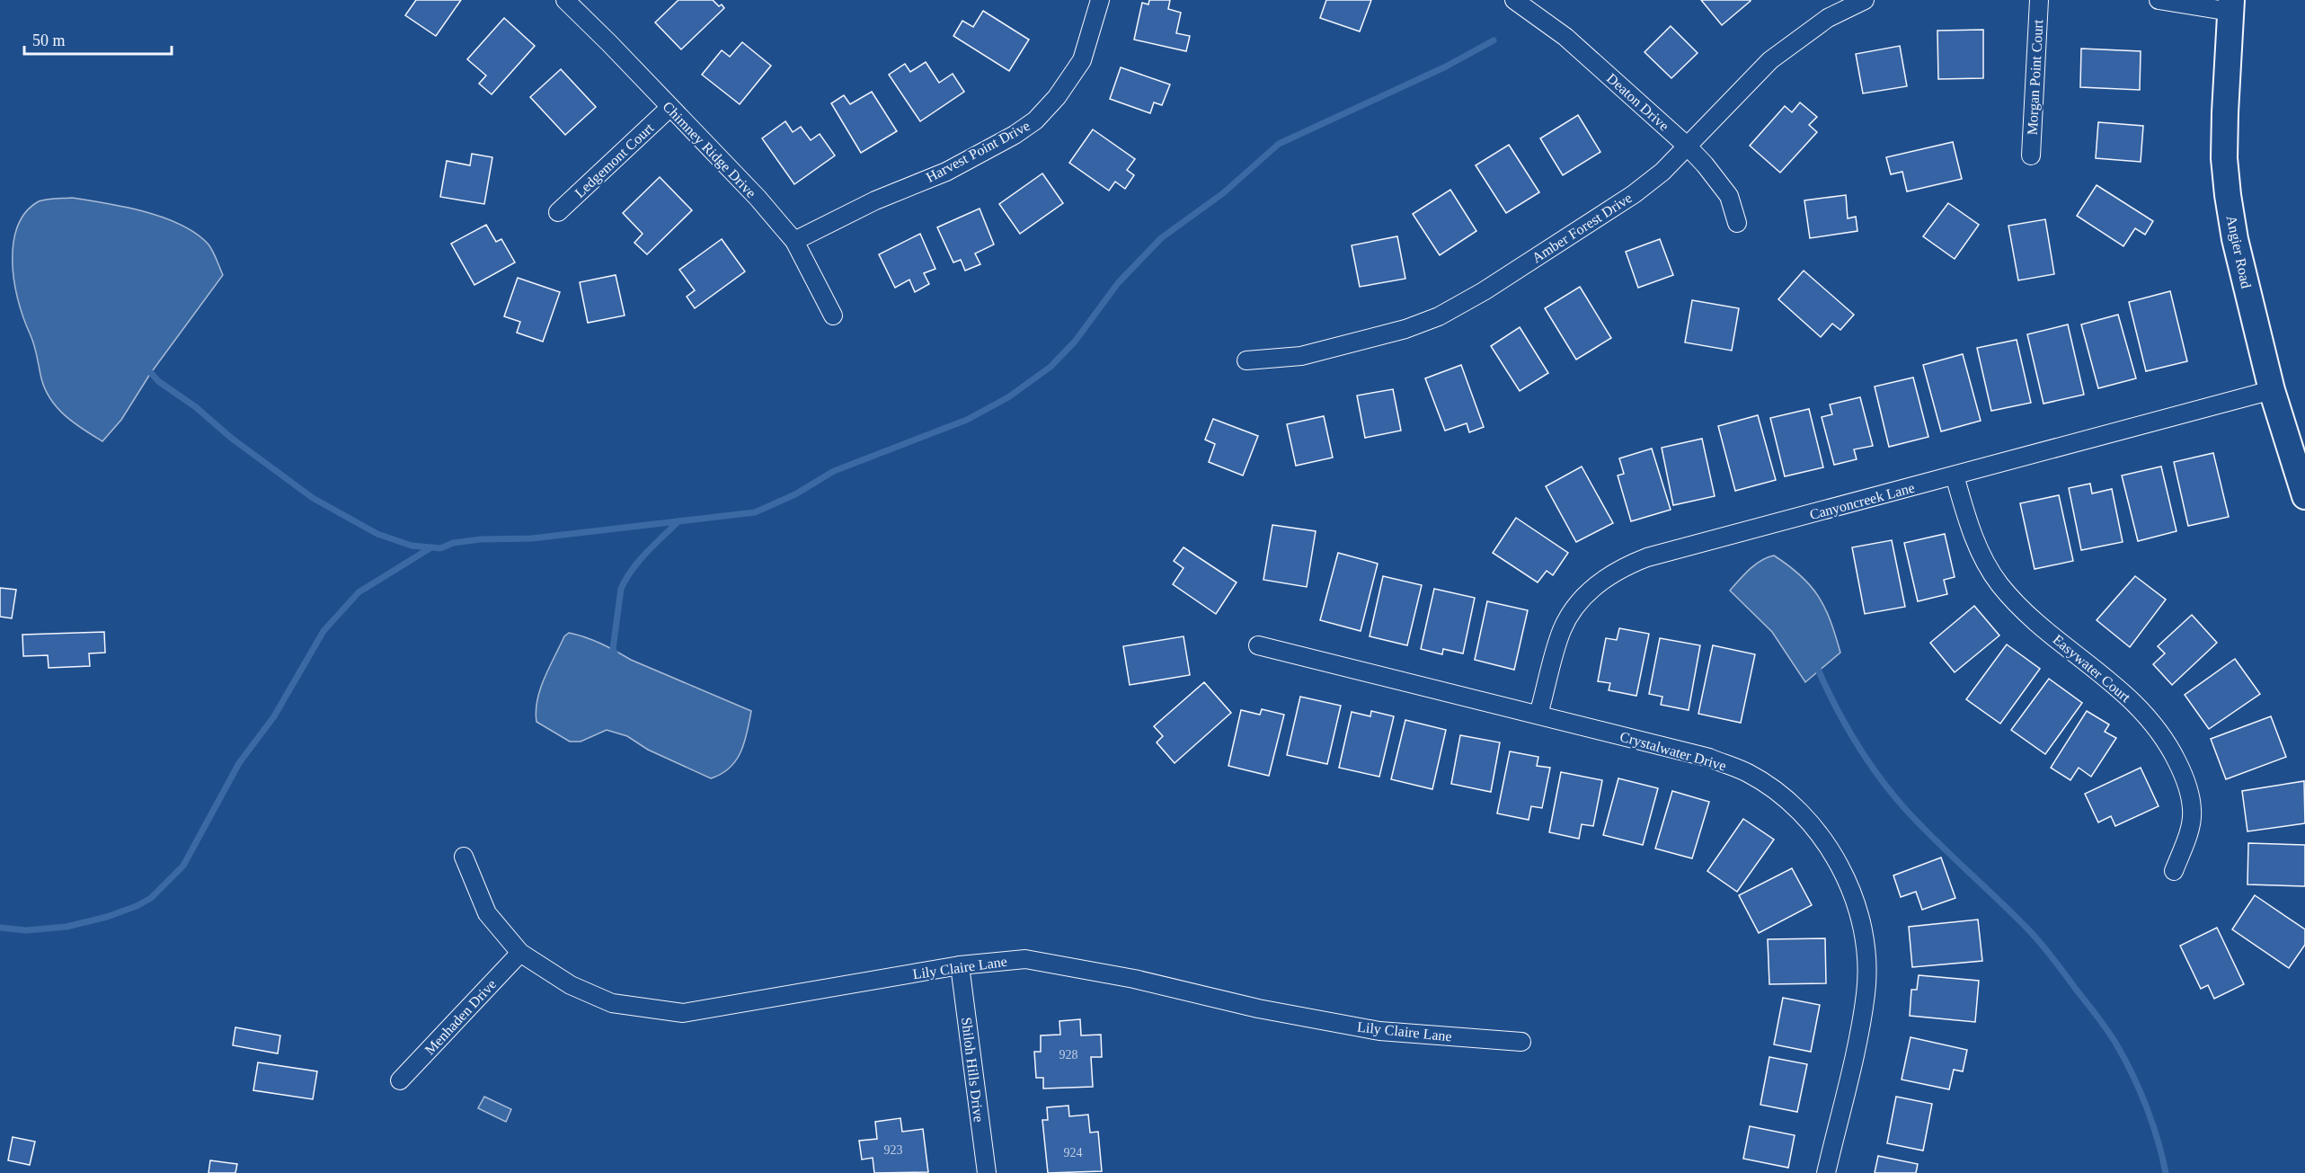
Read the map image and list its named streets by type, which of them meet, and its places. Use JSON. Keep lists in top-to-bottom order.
{
  "streets": {
    "street": [
      "Morgan Point Court",
      "Deaton Drive",
      "Chimney Ridge Drive",
      "Harvest Point Drive",
      "Ledgemont Court",
      "Amber Forest Drive",
      "Angier Road",
      "Canyoncreek Lane",
      "Easywater Court",
      "Crystalwater Drive",
      "Lily Claire Lane",
      "Menhaden Drive",
      "Shiloh Hills Drive"
    ]
  },
  "crossings": [
    ["Deaton Drive", "Amber Forest Drive"],
    ["Chimney Ridge Drive", "Harvest Point Drive"],
    ["Chimney Ridge Drive", "Ledgemont Court"],
    ["Angier Road", "Canyoncreek Lane"],
    ["Canyoncreek Lane", "Easywater Court"],
    ["Canyoncreek Lane", "Crystalwater Drive"],
    ["Lily Claire Lane", "Menhaden Drive"],
    ["Lily Claire Lane", "Shiloh Hills Drive"]
  ],
  "house_numbers": ["928", "923", "924"],
  "scale_bar": "50 m"
}
